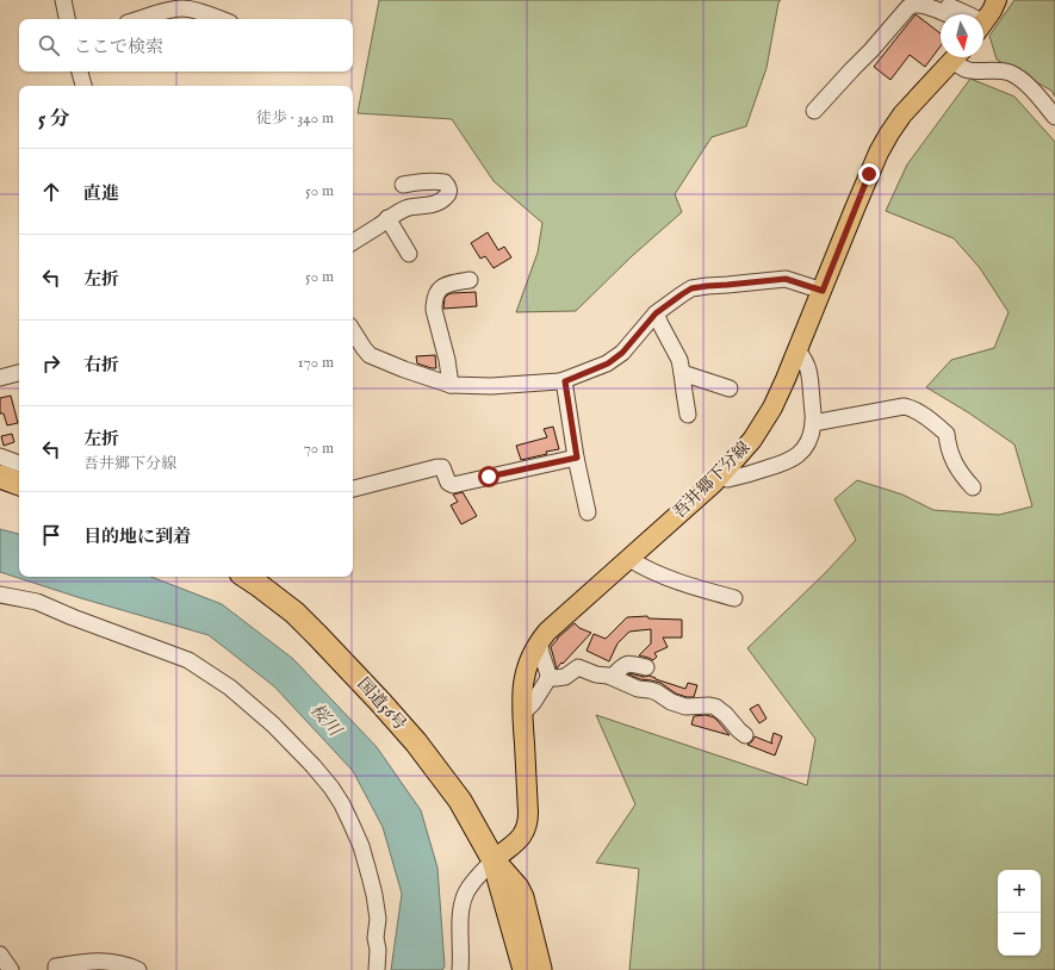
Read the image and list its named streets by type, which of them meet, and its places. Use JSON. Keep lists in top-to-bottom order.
{
  "streets": {
    "highway": ["国道56号"],
    "main road": ["吾井郷下分線"]
  },
  "crossings": [
    ["吾井郷下分線", "国道56号"]
  ],
  "water": ["桜川"],
  "north": "bottom",
  "page": {
    "search": "ここで検索",
    "heading": ["5 分", "徒歩 · 340 m"],
    "list": [
      ["直進", "50 m"],
      ["左折", "50 m"],
      ["右折", "170 m"],
      ["左折", "吾井郷下分線", "70 m"],
      "目的地に到着"
    ],
    "map_buttons": ["+", "−"]
  }
}
